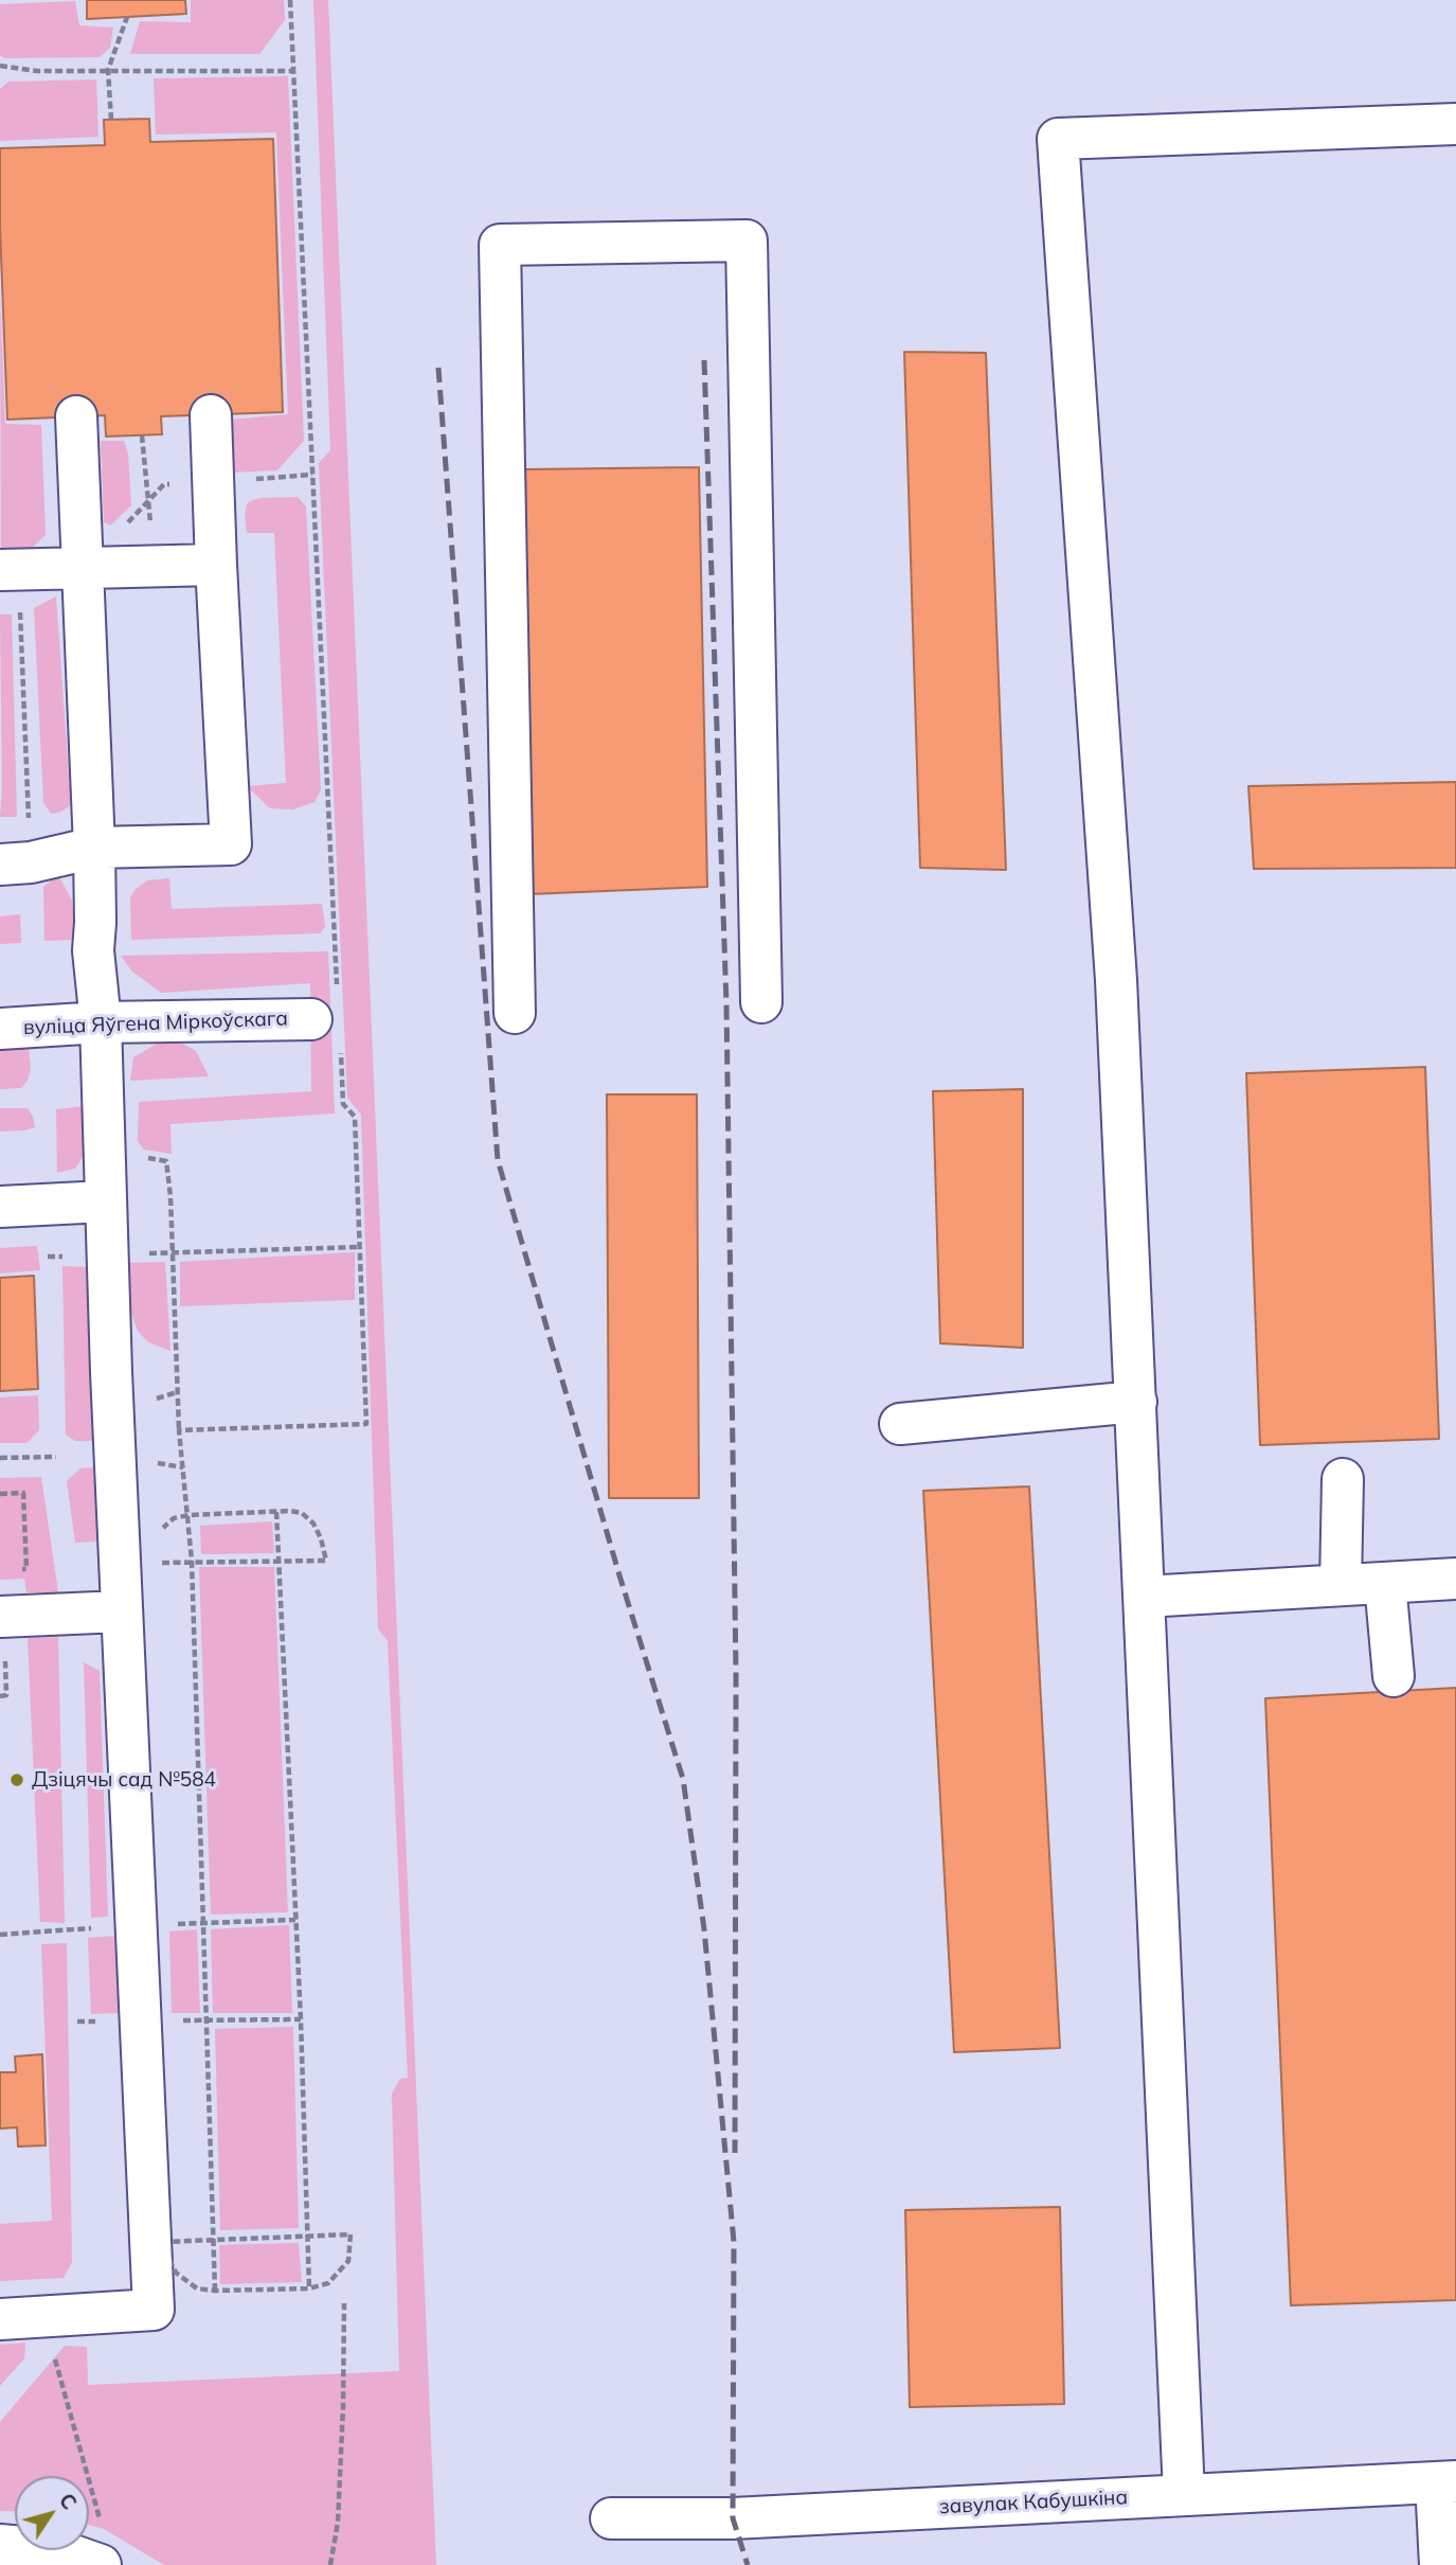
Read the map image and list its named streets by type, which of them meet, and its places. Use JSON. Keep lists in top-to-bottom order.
{
  "streets": {
    "street": ["вуліца Яўгена Міркоўскага", "завулак Кабушкіна"]
  },
  "places": ["Дзіцячы сад №584"],
  "north": "top right"
}
